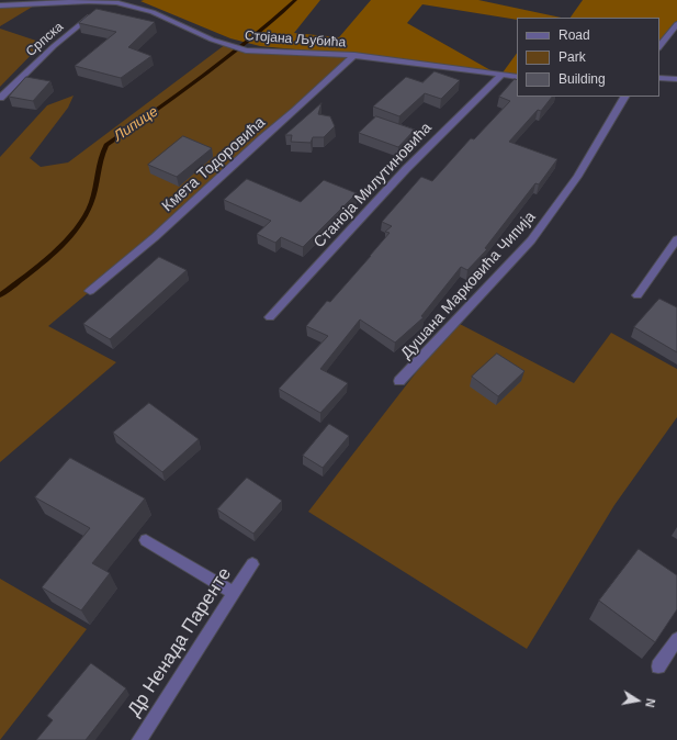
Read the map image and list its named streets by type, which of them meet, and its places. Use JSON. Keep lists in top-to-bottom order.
{
  "streets": {
    "street": [
      "Српска",
      "Стојана Љубића",
      "Кмета Тодоровића",
      "Станоја Милутиновића",
      "Душана Марковића Чипија",
      "Др Ненада Паренте"
    ]
  },
  "crossings": [
    ["Српска", "Стојана Љубића"],
    ["Стојана Љубића", "Кмета Тодоровића"],
    ["Стојана Љубића", "Станоја Милутиновића"]
  ],
  "water": ["Липице"],
  "legend": ["Road", "Park", "Building"],
  "north": "right"
}
